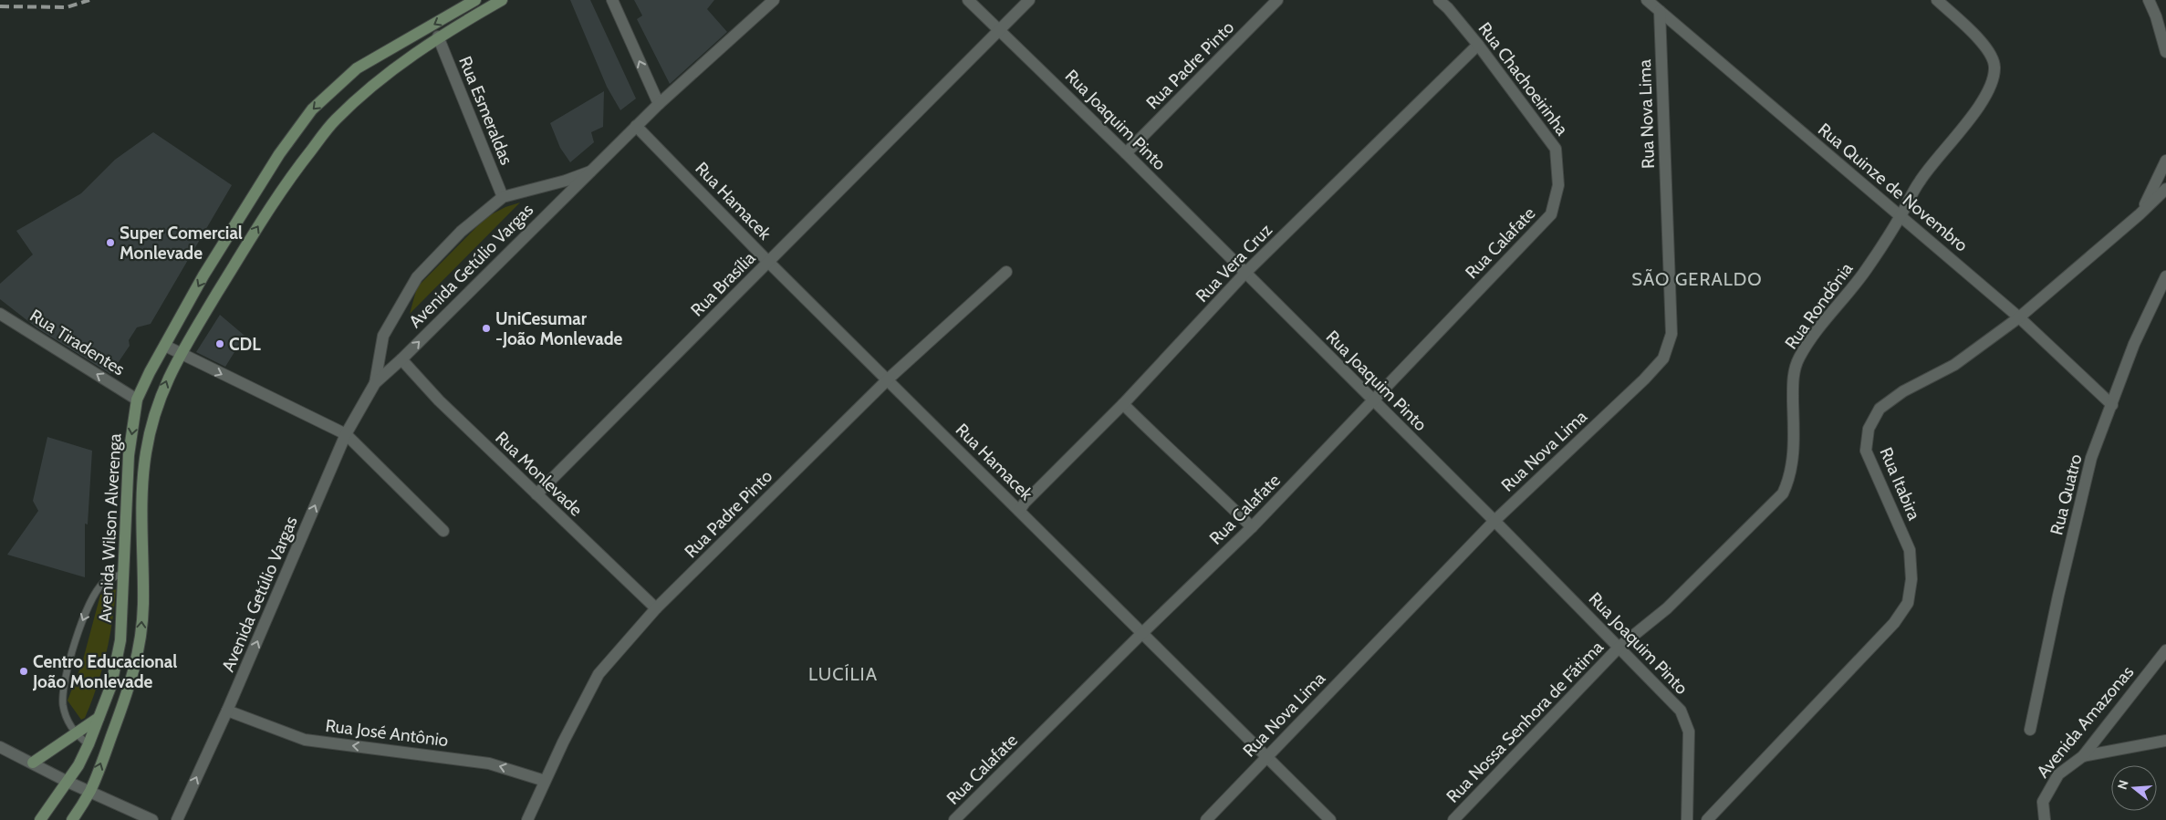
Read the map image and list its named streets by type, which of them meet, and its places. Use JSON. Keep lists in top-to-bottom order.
{
  "streets": {
    "main road": ["Avenida Wilson Alverenga"],
    "street": [
      "Rua Padre Pinto",
      "Rua Chachoeirinha",
      "Rua Esmeraldas",
      "Rua Nova Lima",
      "Rua Joaquim Pinto",
      "Rua Quinze de Novembro",
      "Rua Hamacek",
      "Rua Calafate",
      "Rua Vera Cruz",
      "Avenida Getúlio Vargas",
      "Rua Brasília",
      "Rua Rondônia",
      "Rua Tiradentes",
      "Rua Monlevade",
      "Rua Itabira",
      "Rua Quatro",
      "Rua Nossa Senhora de Fátima",
      "Avenida Amazonas",
      "Rua José Antônio"
    ]
  },
  "crossings": [
    ["Rua Padre Pinto", "Rua Joaquim Pinto"],
    ["Rua Padre Pinto", "Rua Hamacek"],
    ["Rua Padre Pinto", "Rua Monlevade"],
    ["Rua Padre Pinto", "Rua José Antônio"],
    ["Rua Chachoeirinha", "Rua Calafate"],
    ["Rua Chachoeirinha", "Rua Vera Cruz"],
    ["Rua Esmeraldas", "Avenida Getúlio Vargas"],
    ["Rua Esmeraldas", "Avenida Wilson Alverenga"],
    ["Rua Nova Lima", "Rua Joaquim Pinto"],
    ["Rua Nova Lima", "Rua Quinze de Novembro"],
    ["Rua Nova Lima", "Rua Hamacek"],
    ["Rua Joaquim Pinto", "Rua Calafate"],
    ["Rua Joaquim Pinto", "Rua Vera Cruz"],
    ["Rua Joaquim Pinto", "Rua Brasília"],
    ["Rua Joaquim Pinto", "Rua Rondônia"],
    ["Rua Joaquim Pinto", "Rua Nossa Senhora de Fátima"],
    ["Rua Quinze de Novembro", "Rua Rondônia"],
    ["Rua Quinze de Novembro", "Rua Itabira"],
    ["Rua Quinze de Novembro", "Rua Quatro"],
    ["Rua Hamacek", "Rua Calafate"],
    ["Rua Hamacek", "Rua Vera Cruz"],
    ["Rua Hamacek", "Avenida Getúlio Vargas"],
    ["Rua Hamacek", "Rua Brasília"],
    ["Avenida Getúlio Vargas", "Rua Monlevade"],
    ["Avenida Getúlio Vargas", "Rua José Antônio"],
    ["Rua Brasília", "Rua Monlevade"],
    ["Rua Rondônia", "Rua Nossa Senhora de Fátima"],
    ["Rua Tiradentes", "Avenida Wilson Alverenga"]
  ],
  "one_way": ["Avenida Getúlio Vargas", "Rua Tiradentes", "Rua José Antônio"],
  "districts": ["SÃO GERALDO", "LUCÍLIA"],
  "places": [
    "Super Comercial Monlevade",
    "UniCesumar -João Monlevade",
    "CDL",
    "Centro Educacional João Monlevade"
  ],
  "north": "left"
}
